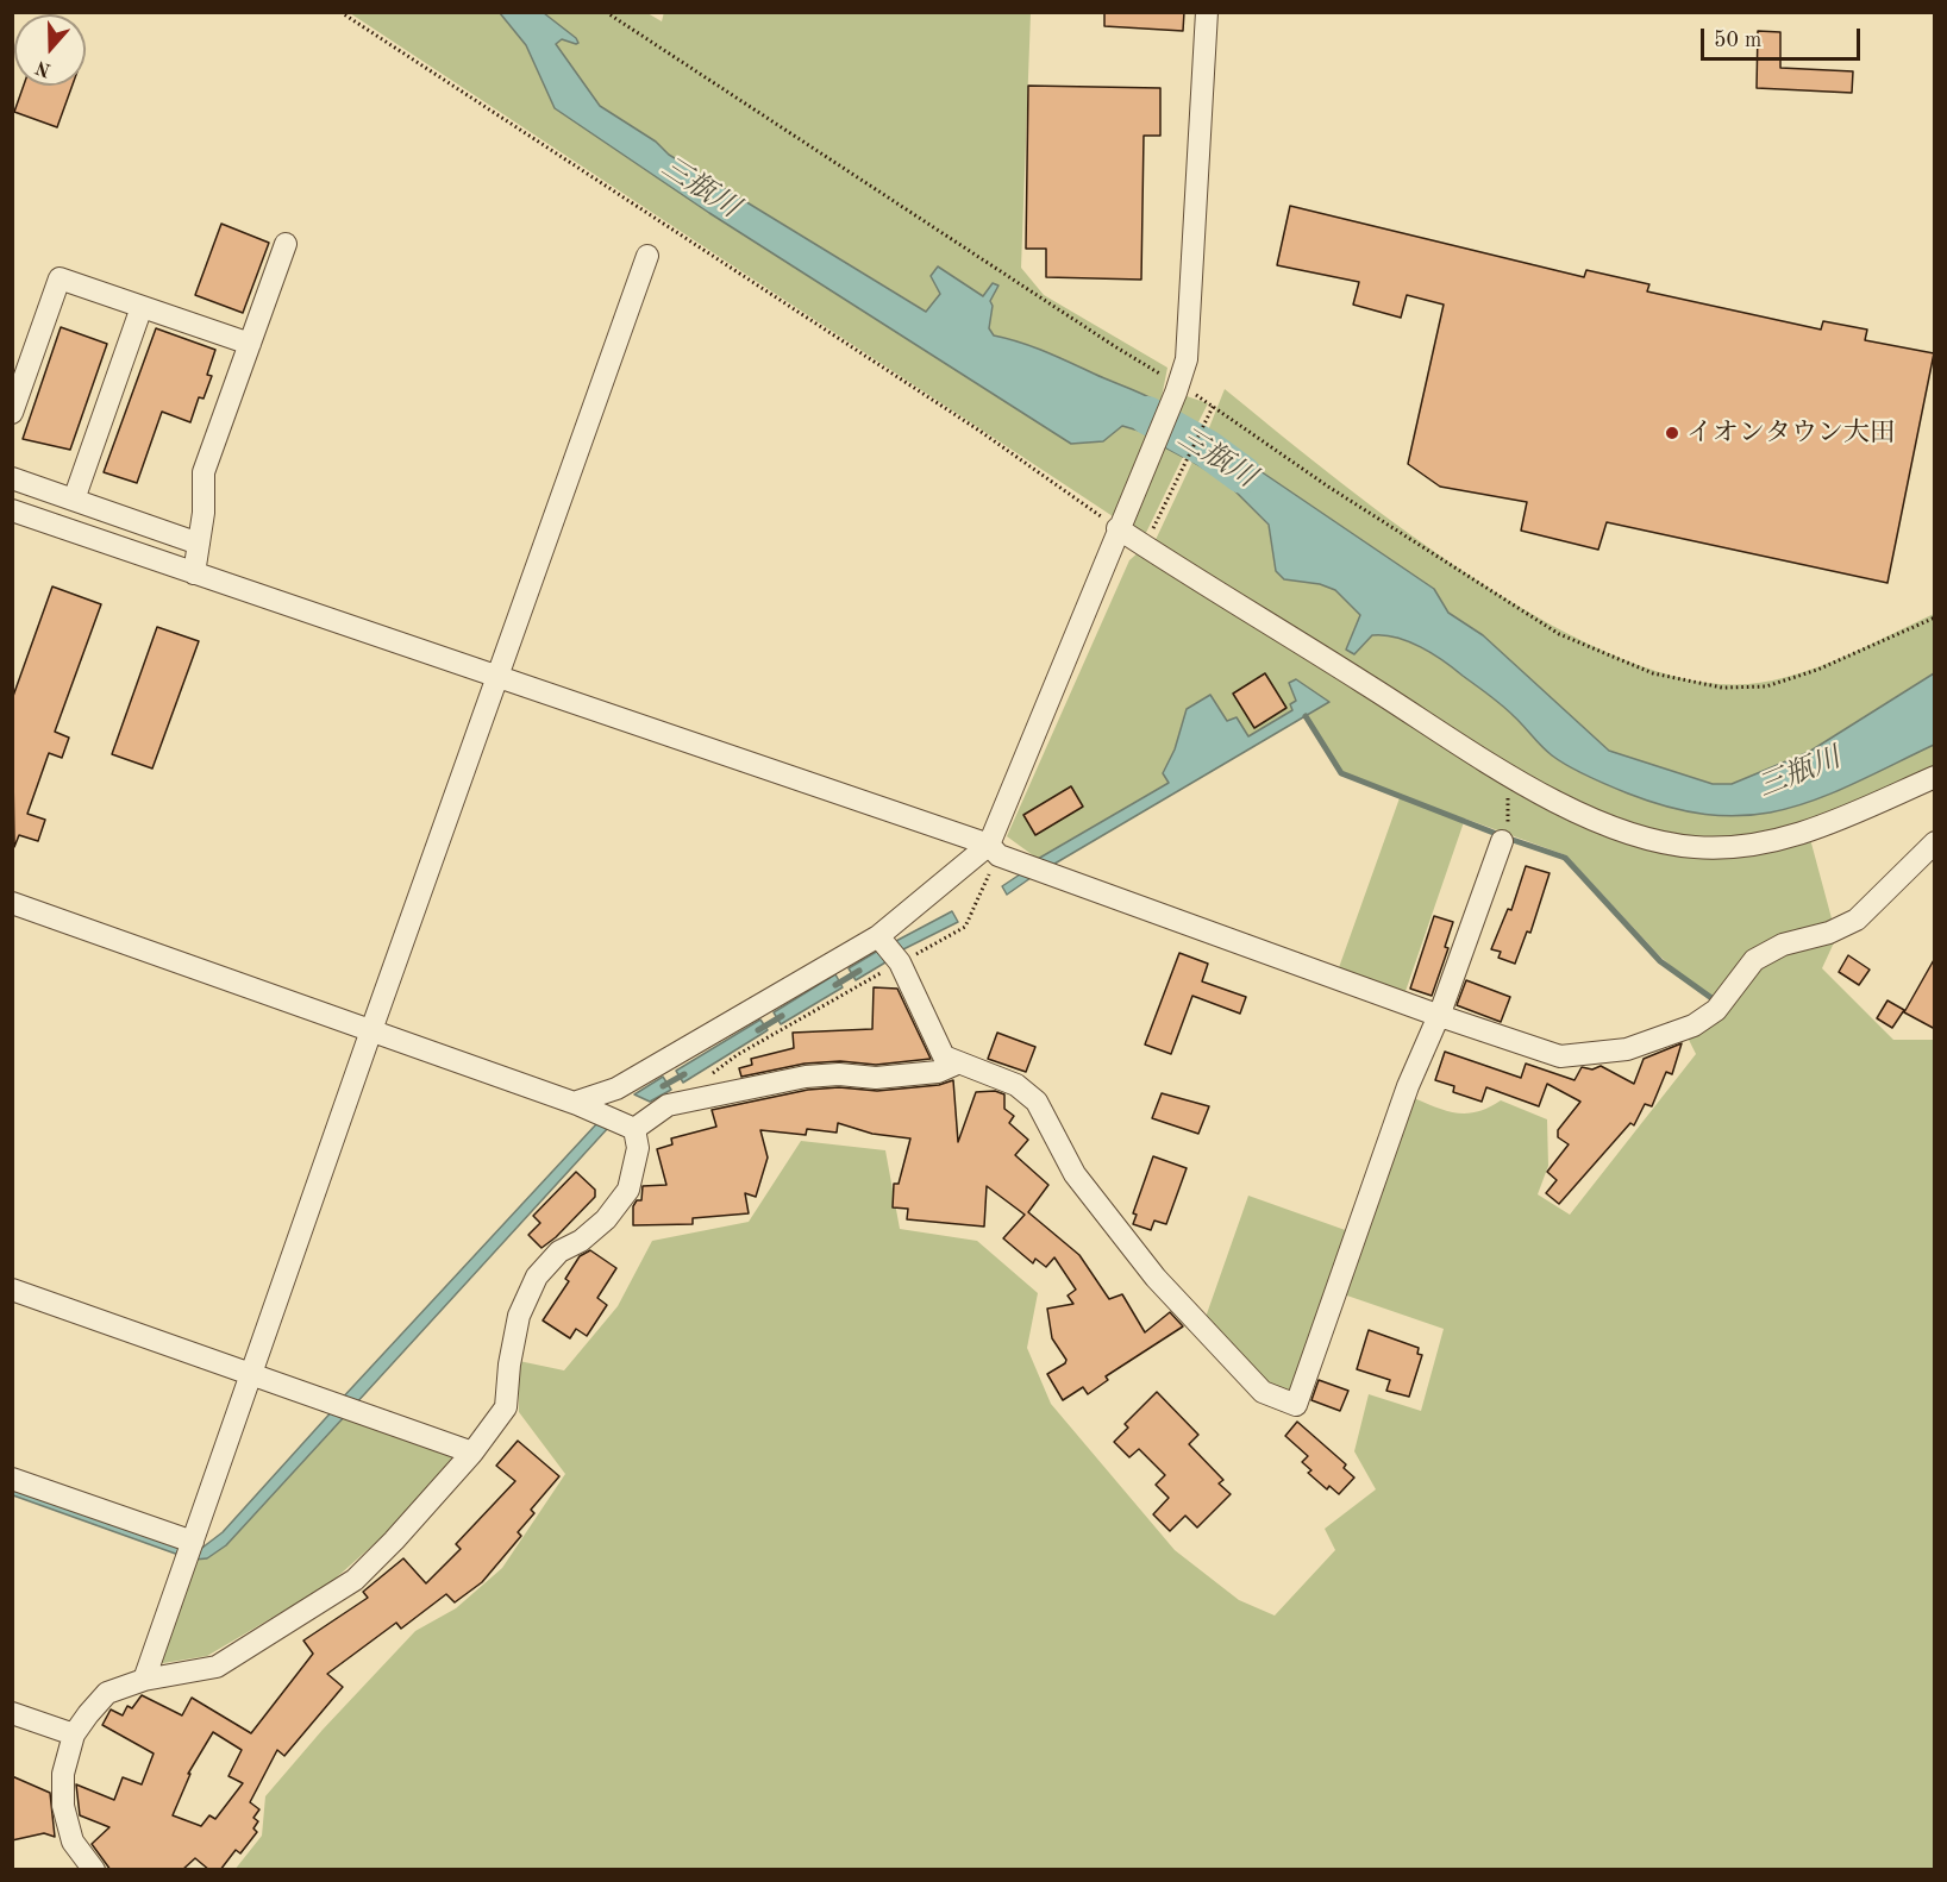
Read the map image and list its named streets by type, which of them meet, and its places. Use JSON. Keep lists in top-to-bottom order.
{
  "water": ["三瓶川"],
  "places": ["イオンタウン大田"],
  "scale_bar": "50 m",
  "north": "bottom"
}
